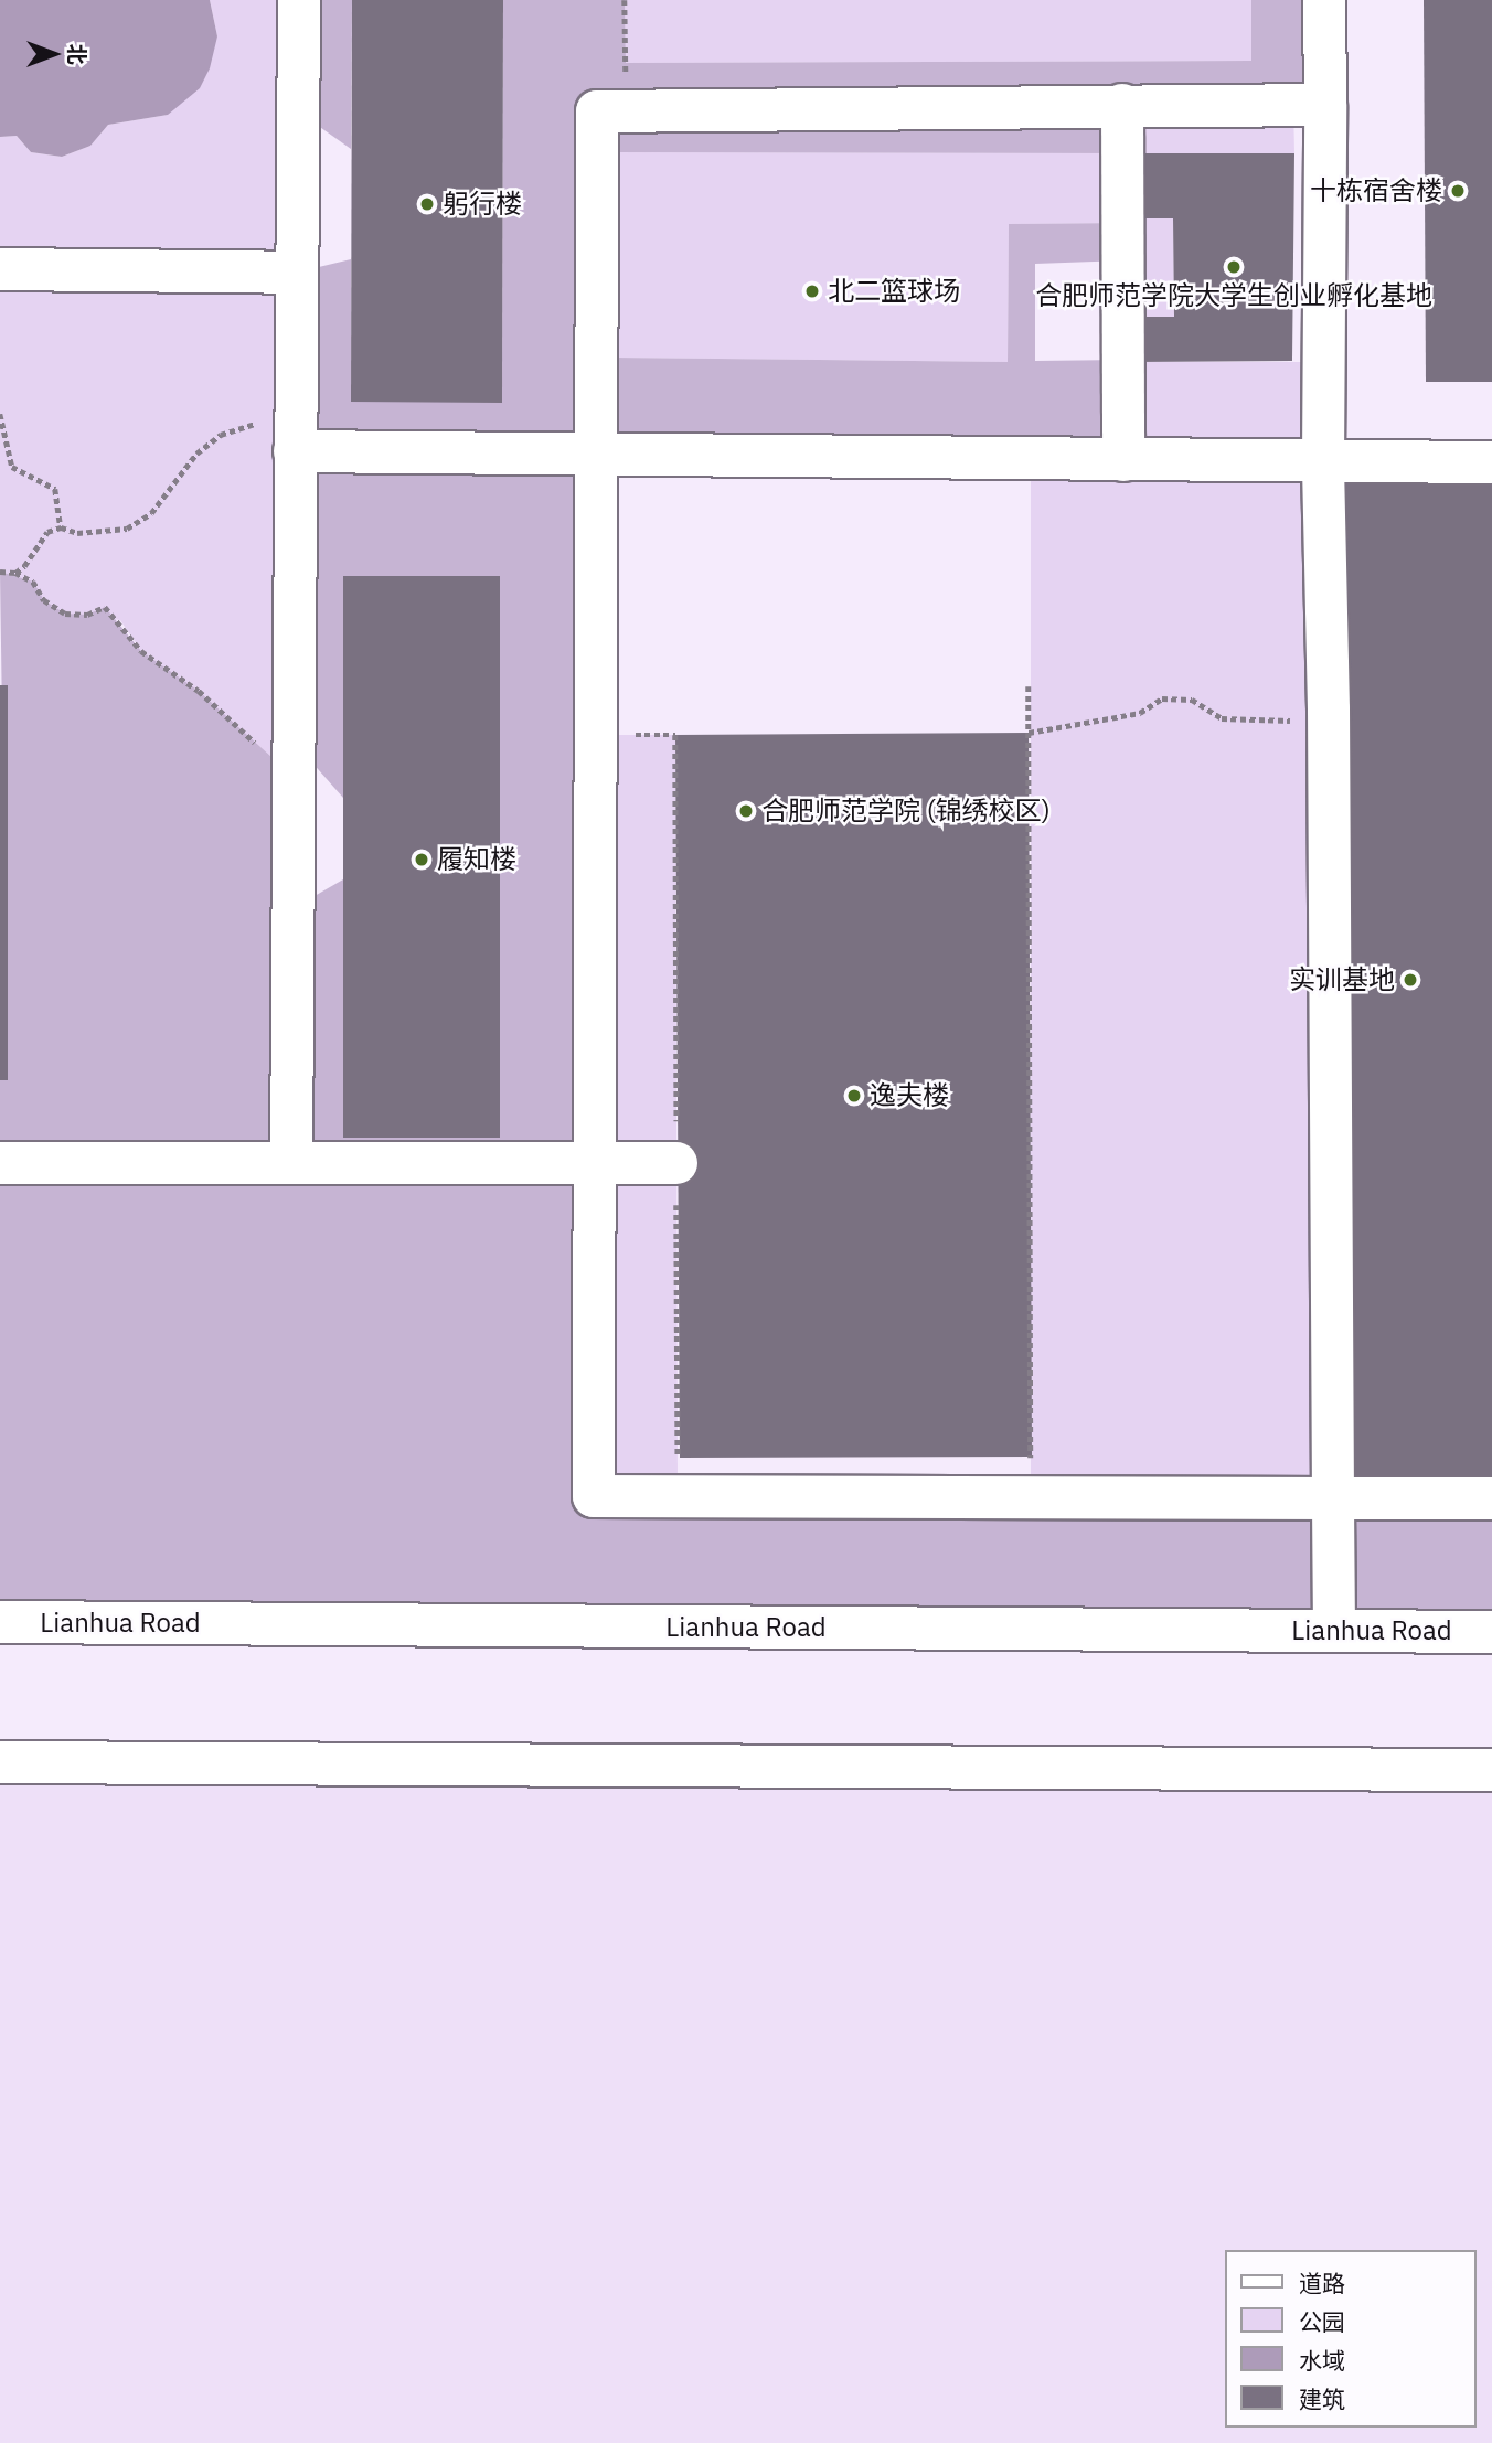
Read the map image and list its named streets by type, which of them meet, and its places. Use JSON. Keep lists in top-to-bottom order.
{
  "streets": {
    "street": ["Lianhua Road"]
  },
  "places": [
    "十栋宿舍楼",
    "躬行楼",
    "合肥师范学院大学生创业孵化基地",
    "北二篮球场",
    "合肥师范学院 (锦绣校区)",
    "履知楼",
    "实训基地",
    "逸夫楼"
  ],
  "legend": [
    "道路",
    "公园",
    "水域",
    "建筑"
  ],
  "north": "right"
}
